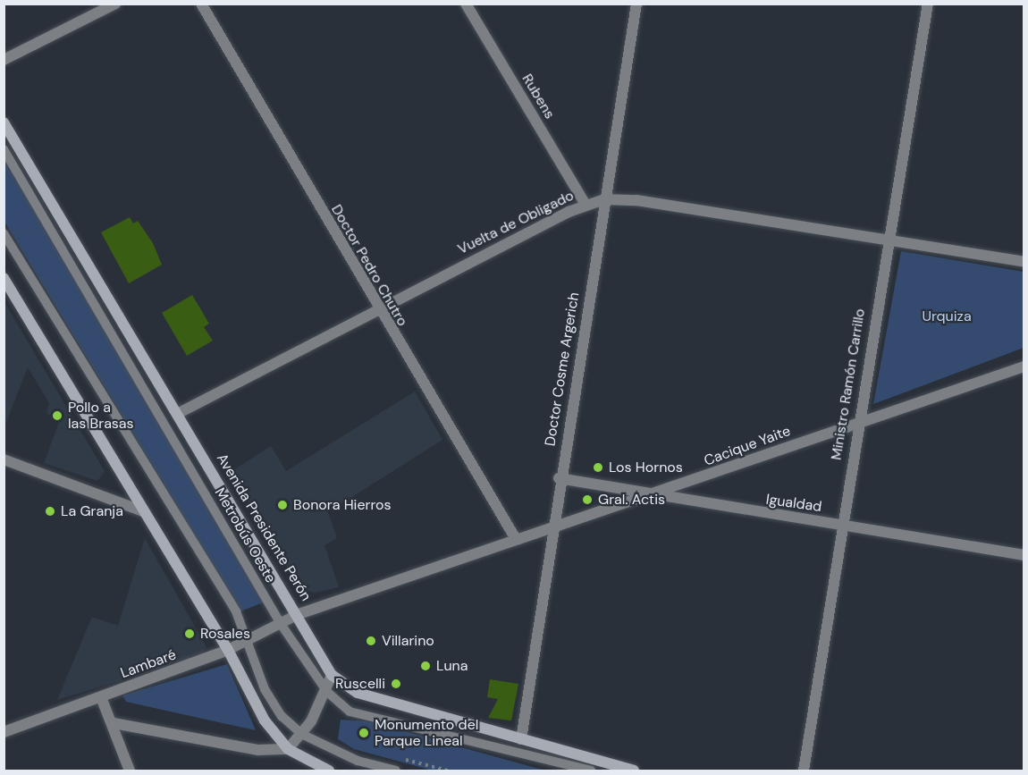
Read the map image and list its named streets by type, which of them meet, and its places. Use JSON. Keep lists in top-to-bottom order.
{
  "streets": {
    "main road": ["Avenida Presidente Perón"],
    "street": [
      "Rubens",
      "Vuelta de Obligado",
      "Doctor Pedro Chutro",
      "Doctor Cosme Argerich",
      "Ministro Ramón Carrillo",
      "Cacique Yaite",
      "Igualdad",
      "Lambaré"
    ],
    "lane": ["Metrobús Oeste"]
  },
  "crossings": [
    ["Rubens", "Vuelta de Obligado"],
    ["Vuelta de Obligado", "Doctor Pedro Chutro"],
    ["Vuelta de Obligado", "Doctor Cosme Argerich"],
    ["Vuelta de Obligado", "Ministro Ramón Carrillo"],
    ["Vuelta de Obligado", "Avenida Presidente Perón"],
    ["Doctor Pedro Chutro", "Cacique Yaite"],
    ["Doctor Cosme Argerich", "Cacique Yaite"],
    ["Doctor Cosme Argerich", "Igualdad"],
    ["Doctor Cosme Argerich", "Avenida Presidente Perón"],
    ["Ministro Ramón Carrillo", "Cacique Yaite"],
    ["Ministro Ramón Carrillo", "Igualdad"],
    ["Cacique Yaite", "Igualdad"],
    ["Cacique Yaite", "Avenida Presidente Perón"],
    ["Cacique Yaite", "Lambaré"],
    ["Avenida Presidente Perón", "Lambaré"],
    ["Metrobús Oeste", "Lambaré"]
  ],
  "parks": ["Urquiza"],
  "places": [
    "Pollo a las Brasas",
    "Los Hornos",
    "Gral. Actis",
    "Bonora Hierros",
    "La Granja",
    "Rosales",
    "Villarino",
    "Luna",
    "Ruscelli",
    "Monumento del Parque Lineal"
  ]
}
